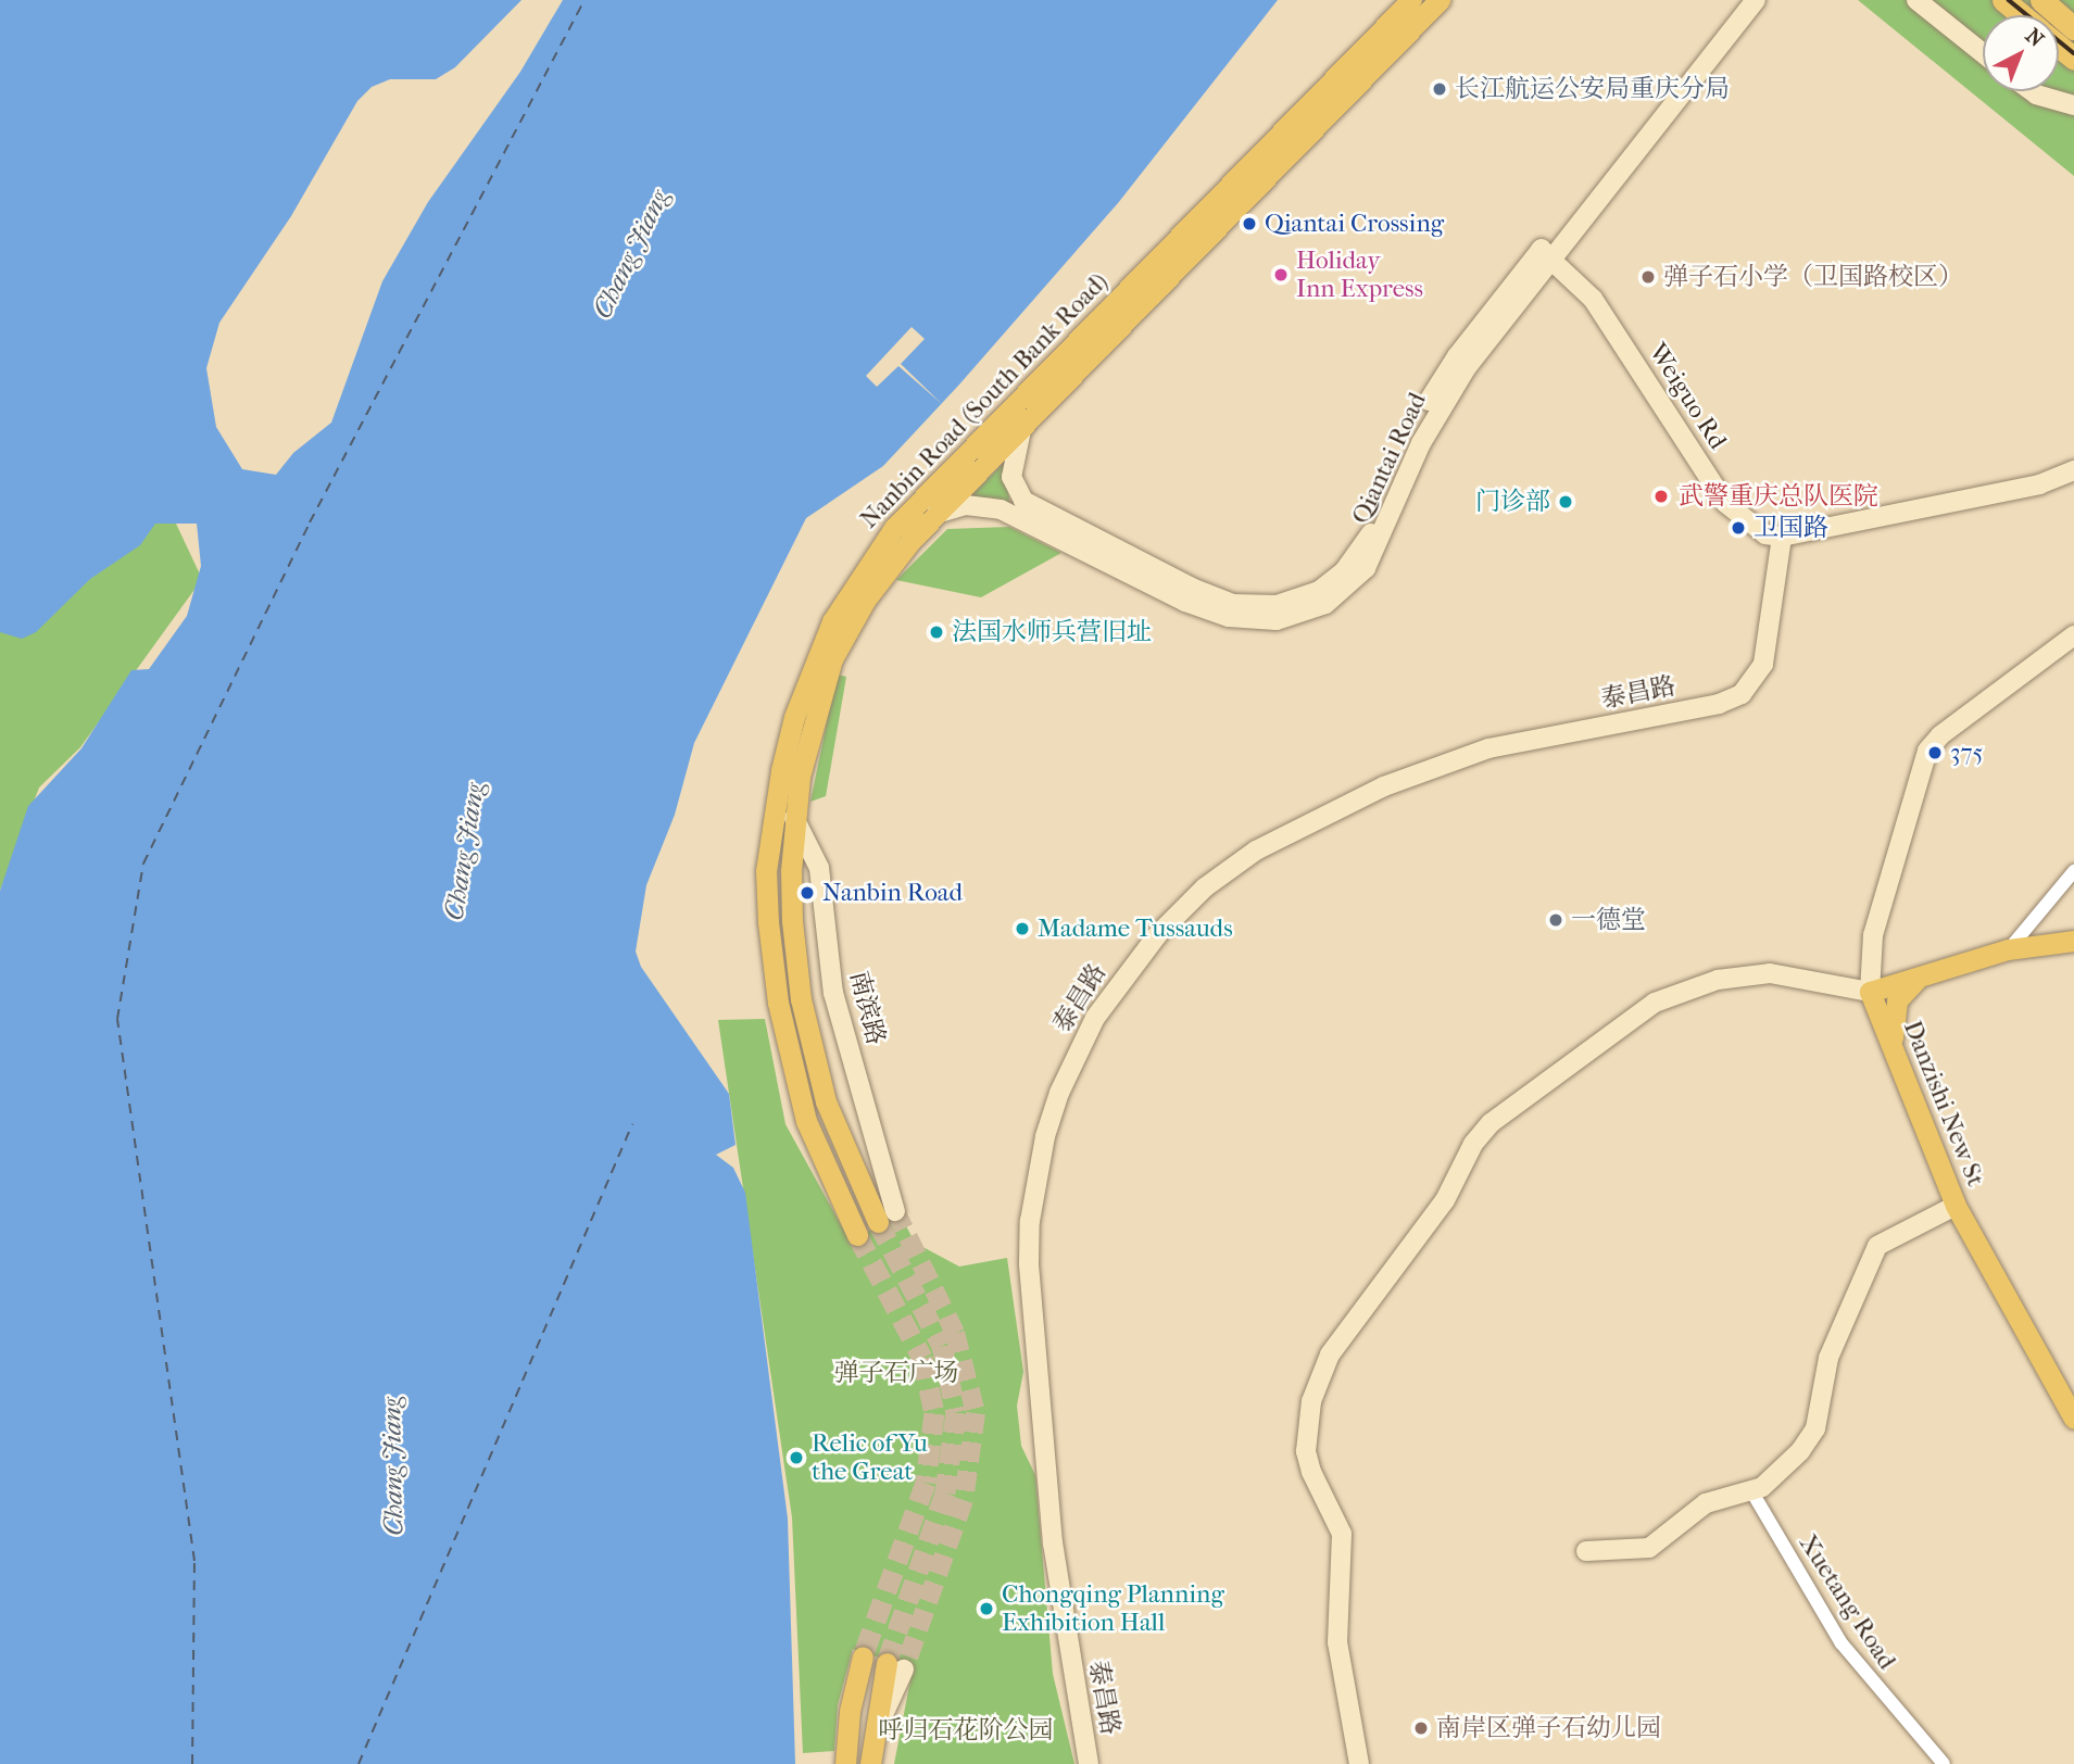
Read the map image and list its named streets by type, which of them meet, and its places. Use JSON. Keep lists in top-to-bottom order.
{
  "streets": {
    "main road": ["Nanbin Road (South Bank Road)", "Danzishi New St"],
    "street": [
      "Weiguo Rd",
      "Qiantai Road",
      "泰昌路",
      "南滨路",
      "Xuetang Road"
    ]
  },
  "crossings": [
    ["Weiguo Rd", "Qiantai Road"],
    ["Weiguo Rd", "泰昌路"],
    ["Nanbin Road (South Bank Road)", "Qiantai Road"],
    ["Nanbin Road (South Bank Road)", "南滨路"]
  ],
  "water": ["Chang Jiang"],
  "parks": ["弹子石广场", "呼归石花阶公园"],
  "places": [
    "长江航运公安局重庆分局",
    "Qiantai Crossing",
    "Holiday Inn Express",
    "弹子石小学（卫国路校区）",
    "武警重庆总队医院",
    "门诊部",
    "卫国路",
    "法国水师兵营旧址",
    "375",
    "Nanbin Road",
    "一德堂",
    "Madame Tussauds",
    "Relic of Yu the Great",
    "Chongqing Planning Exhibition Hall",
    "南岸区弹子石幼儿园"
  ],
  "north": "top right"
}
